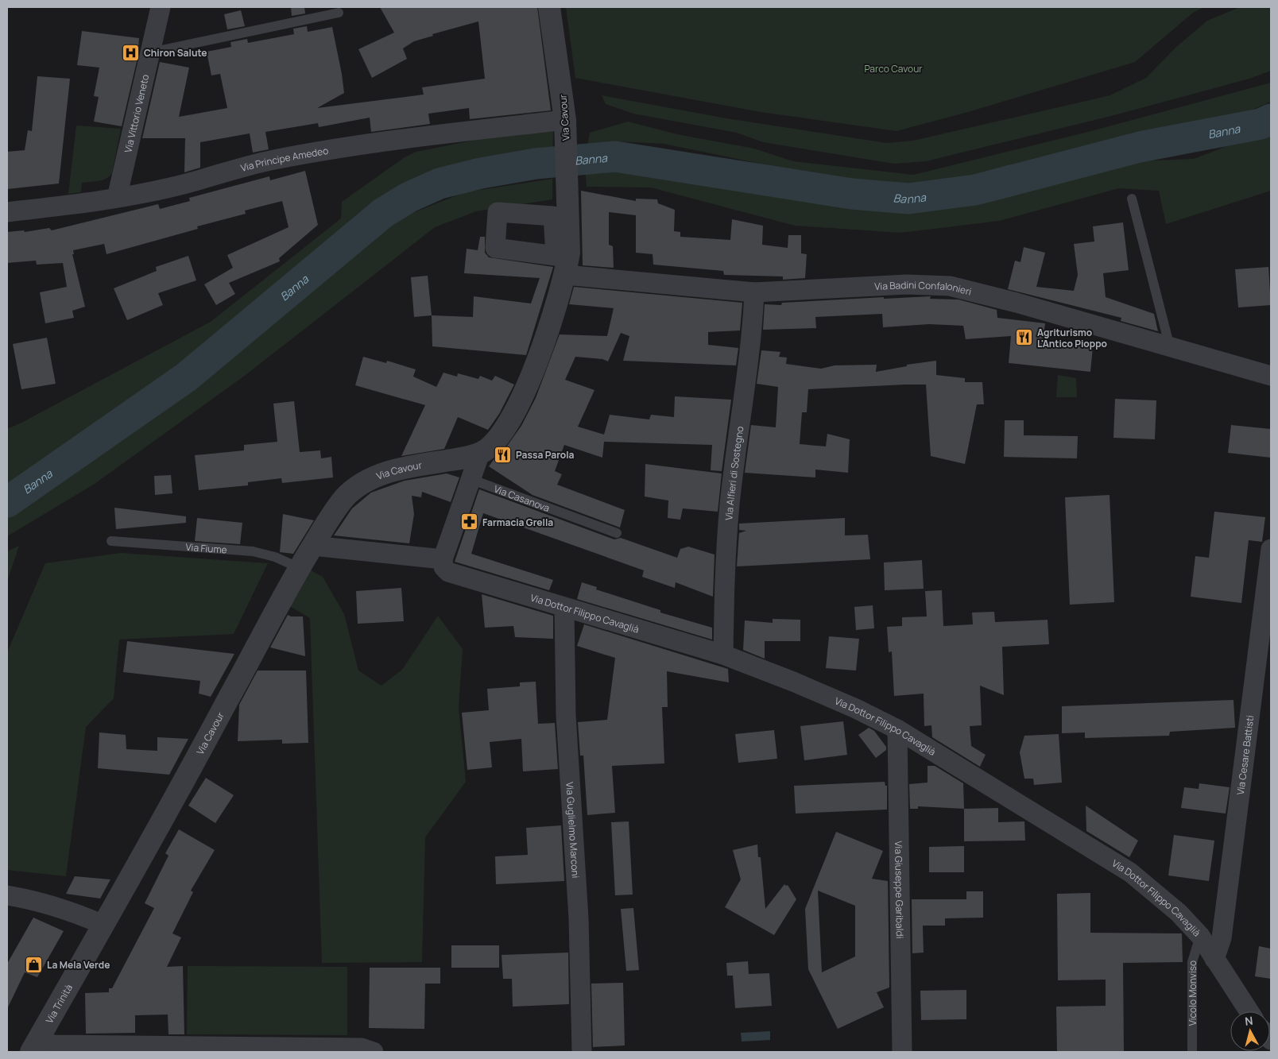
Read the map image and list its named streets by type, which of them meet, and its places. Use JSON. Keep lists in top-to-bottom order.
{
  "streets": {
    "street": [
      "Via Vittorio Veneto",
      "Via Cavour",
      "Via Principe Amedeo",
      "Via Badini Confalonieri",
      "Via Alfieri di Sostegno",
      "Via Dottor Filippo Cavaglià",
      "Via Cesare Battisti",
      "Via Guglielmo Marconi",
      "Via Giuseppe Garibaldi",
      "Via Trinità"
    ],
    "lane": ["Via Casanova", "Via Fiume", "Vicolo Monviso"]
  },
  "crossings": [
    ["Via Vittorio Veneto", "Via Principe Amedeo"],
    ["Via Cavour", "Via Principe Amedeo"],
    ["Via Cavour", "Via Badini Confalonieri"],
    ["Via Cavour", "Via Fiume"],
    ["Via Cavour", "Via Trinità"],
    ["Via Badini Confalonieri", "Via Alfieri di Sostegno"],
    ["Via Alfieri di Sostegno", "Via Dottor Filippo Cavaglià"],
    ["Via Dottor Filippo Cavaglià", "Via Cesare Battisti"],
    ["Via Dottor Filippo Cavaglià", "Via Guglielmo Marconi"],
    ["Via Dottor Filippo Cavaglià", "Via Giuseppe Garibaldi"],
    ["Via Dottor Filippo Cavaglià", "Vicolo Monviso"]
  ],
  "water": ["Banna"],
  "parks": ["Parco Cavour"],
  "places": {
    "hospital": ["Chiron Salute"],
    "restaurant": ["Agriturismo L'Antico Pioppo", "Passa Parola"],
    "pharmacy": ["Farmacia Grella"],
    "shop": ["La Mela Verde"]
  },
  "north": "top"
}
